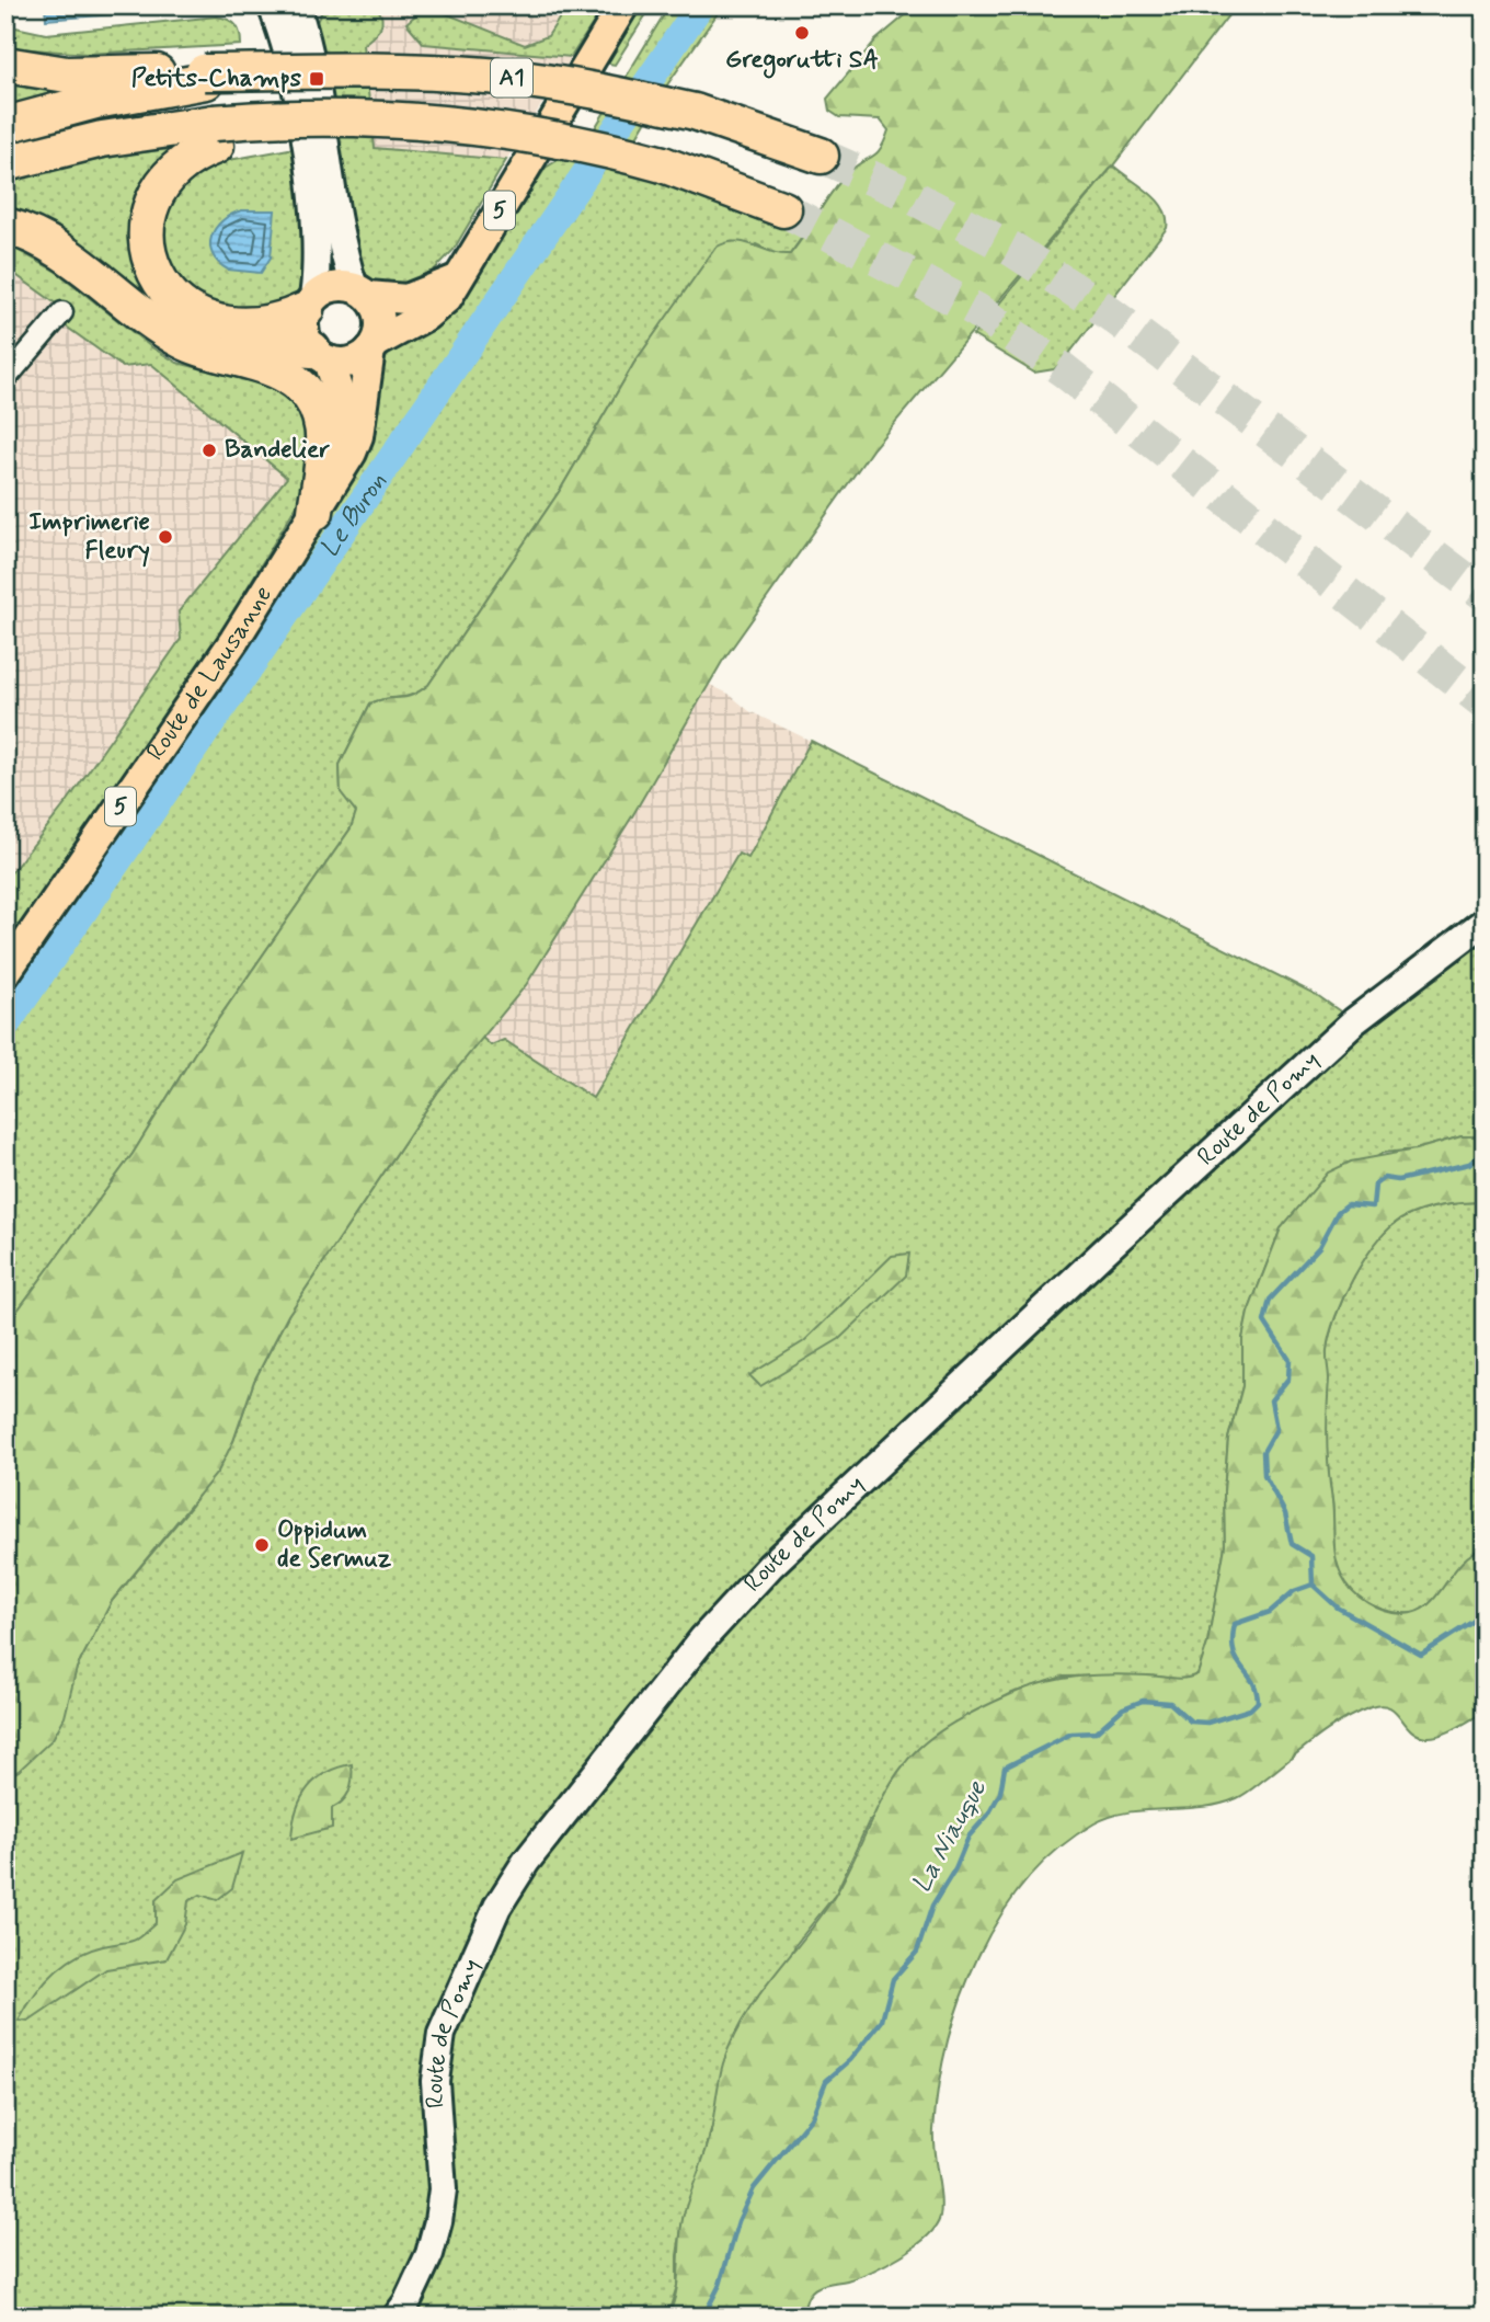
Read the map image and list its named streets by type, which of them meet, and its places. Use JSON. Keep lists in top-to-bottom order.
{
  "streets": {
    "highway": ["A1"],
    "main road": ["5", "Route de Lausanne"],
    "street": ["Route de Pomy"]
  },
  "crossings": [
    ["5", "Route de Lausanne"]
  ],
  "water": ["Le Buron", "La Niauque"],
  "places": {
    "other": [
      "Gregorutti SA",
      "Bandelier",
      "Imprimerie Fleury",
      "Oppidum de Sermuz"
    ],
    "transit": ["Petits-Champs"]
  }
}
